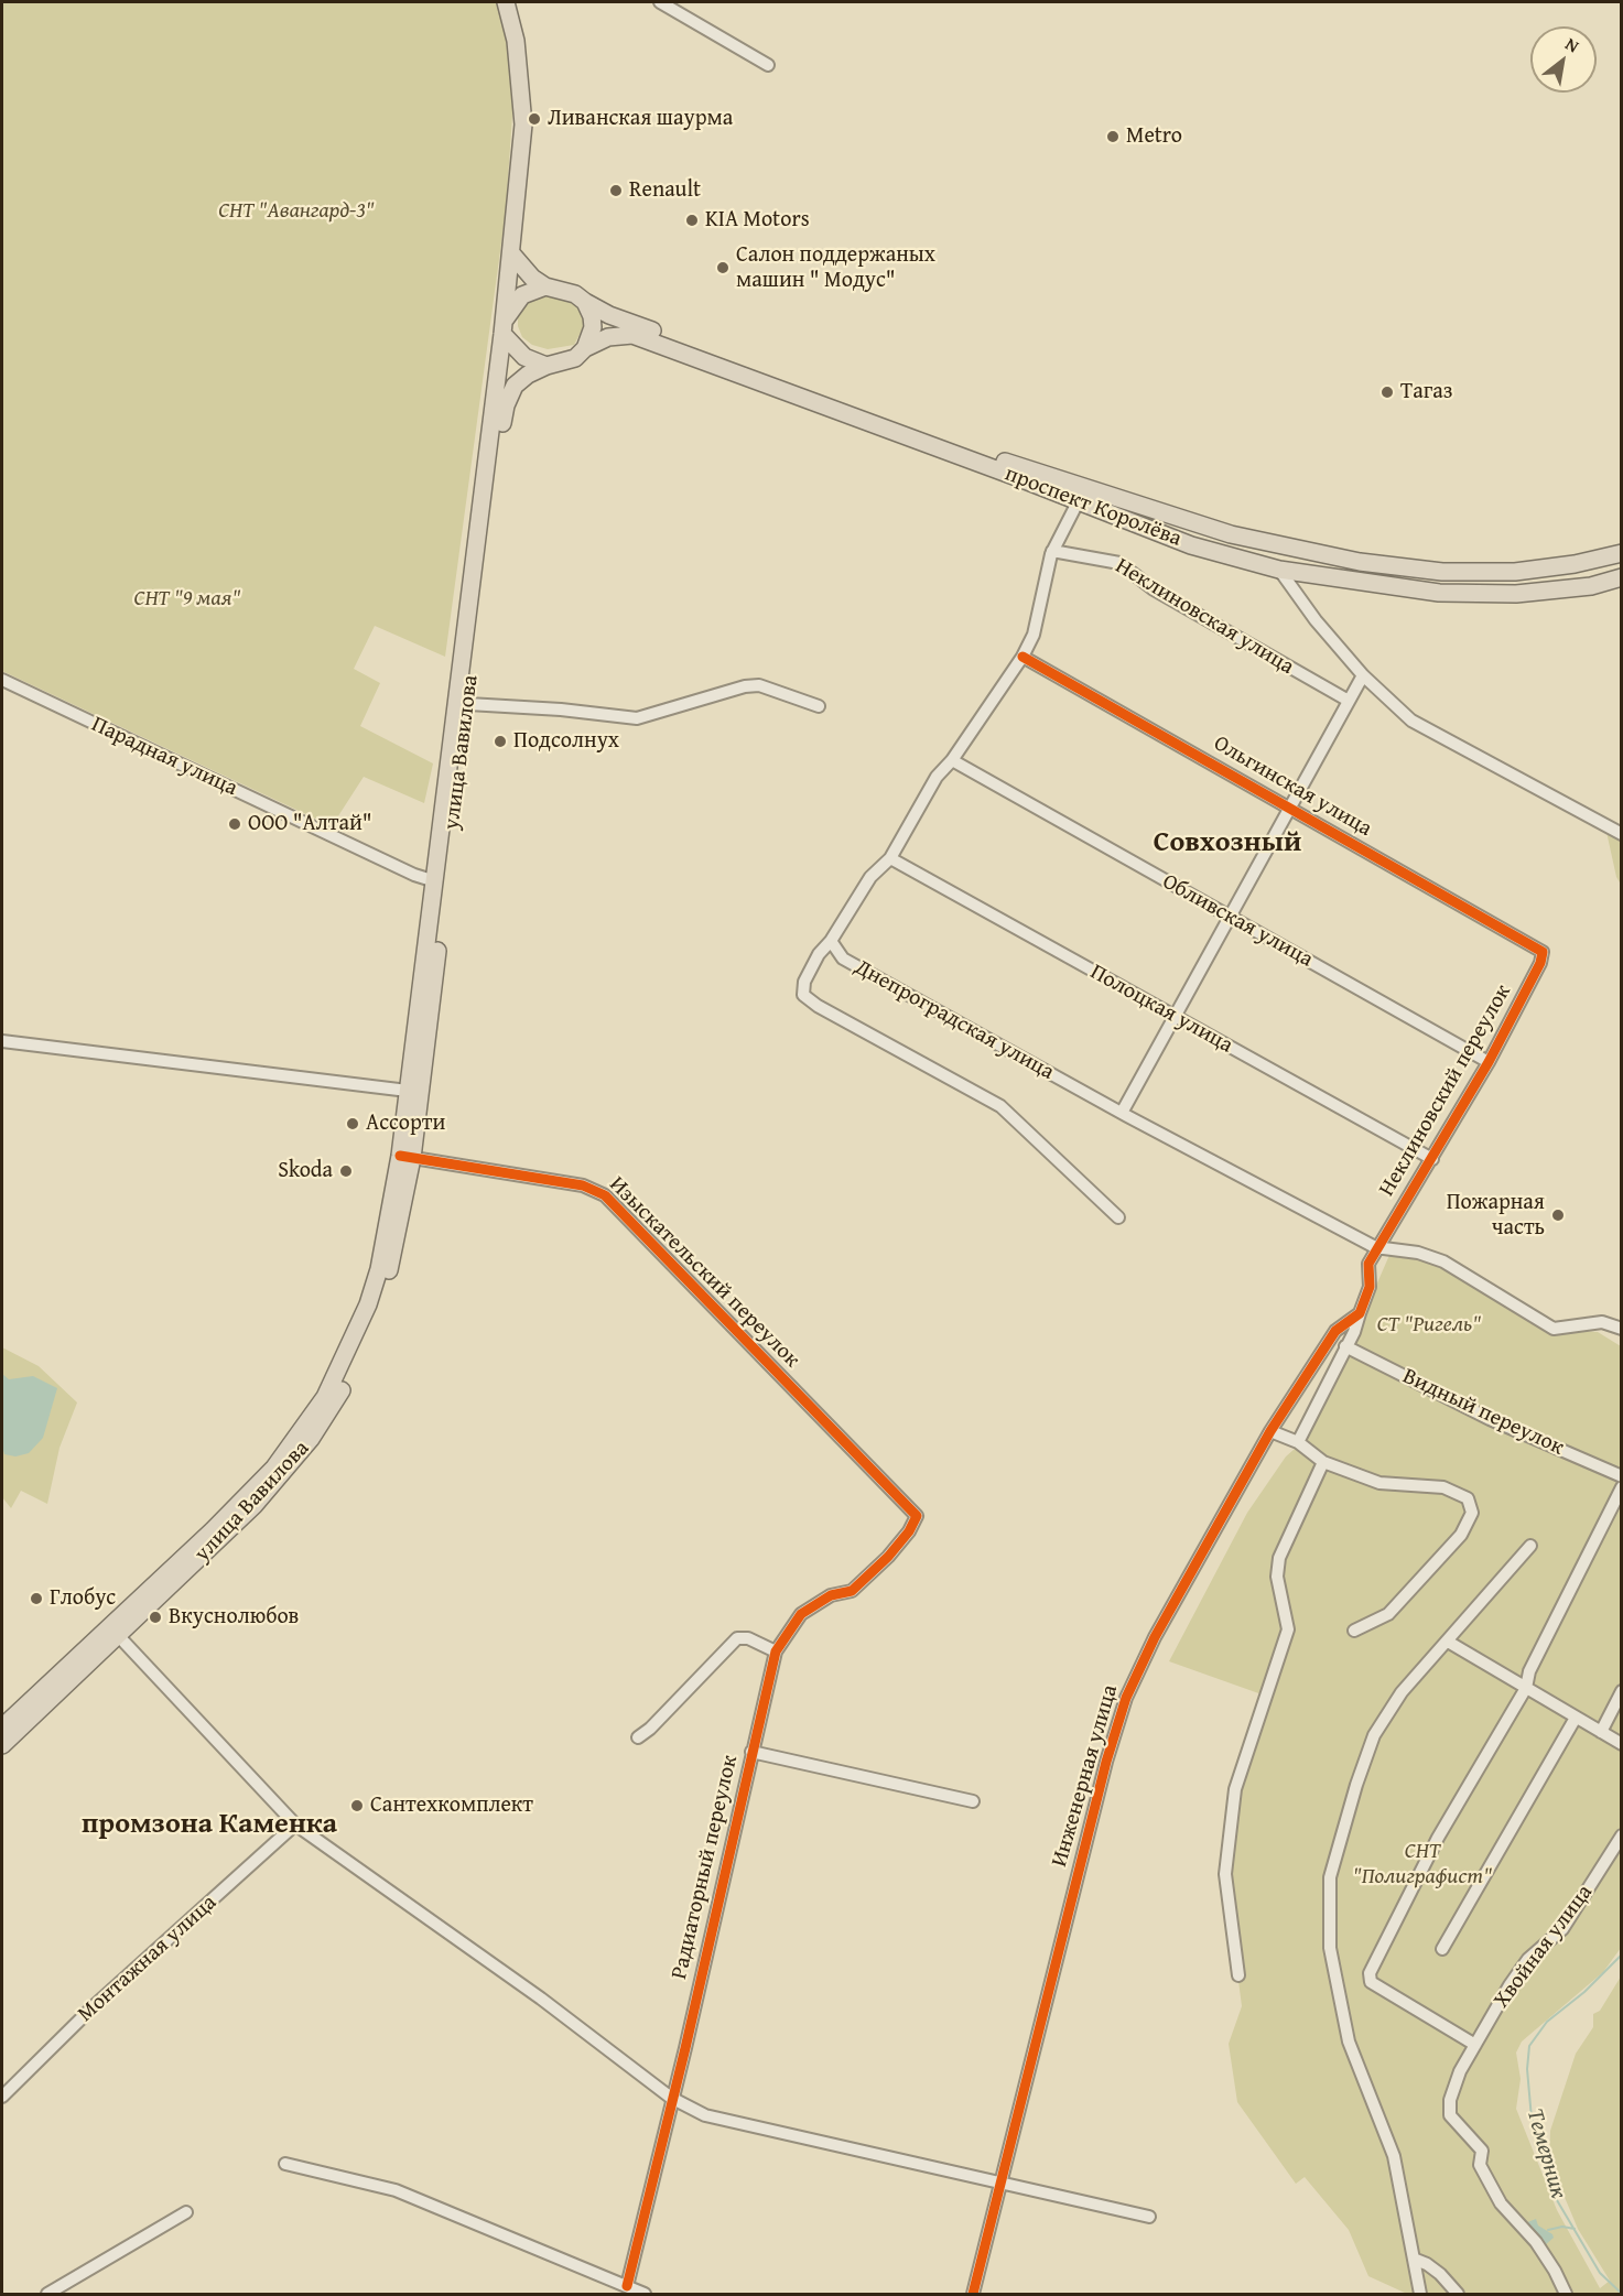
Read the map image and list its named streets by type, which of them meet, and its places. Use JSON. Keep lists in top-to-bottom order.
{
  "streets": {
    "main road": ["проспект Королёва", "улица Вавилова"],
    "street": [
      "Неклиновская улица",
      "Парадная улица",
      "Ольгинская улица",
      "Обливская улица",
      "Полоцкая улица",
      "Днепроградская улица",
      "Неклиновский переулок",
      "Изыскательский переулок",
      "Видный переулок",
      "Инженерная улица",
      "Радиаторный переулок",
      "Хвойная улица",
      "Монтажная улица"
    ]
  },
  "crossings": [
    ["проспект Королёва", "улица Вавилова"],
    ["улица Вавилова", "Парадная улица"],
    ["улица Вавилова", "Изыскательский переулок"],
    ["Ольгинская улица", "Неклиновский переулок"],
    ["Обливская улица", "Неклиновский переулок"],
    ["Полоцкая улица", "Неклиновский переулок"],
    ["Днепроградская улица", "Неклиновский переулок"],
    ["Изыскательский переулок", "Радиаторный переулок"]
  ],
  "districts": ["Совхозный", "промзона Каменка"],
  "water": ["Темерник"],
  "parks": [
    "СНТ \"Авангард-3\"",
    "СНТ \"9 мая\"",
    "СТ \"Ригель\"",
    "СНТ \"Полиграфист\""
  ],
  "places": [
    "Ливанская шаурма",
    "Metro",
    "Renault",
    "KIA Motors",
    "Салон поддержаных машин \" Модус\"",
    "Тагаз",
    "Подсолнух",
    "ООО \"Алтай\"",
    "Ассорти",
    "Skoda",
    "Пожарная часть",
    "Глобус",
    "Вкуснолюбов",
    "Сантехкомплект"
  ],
  "north": "top right"
}
